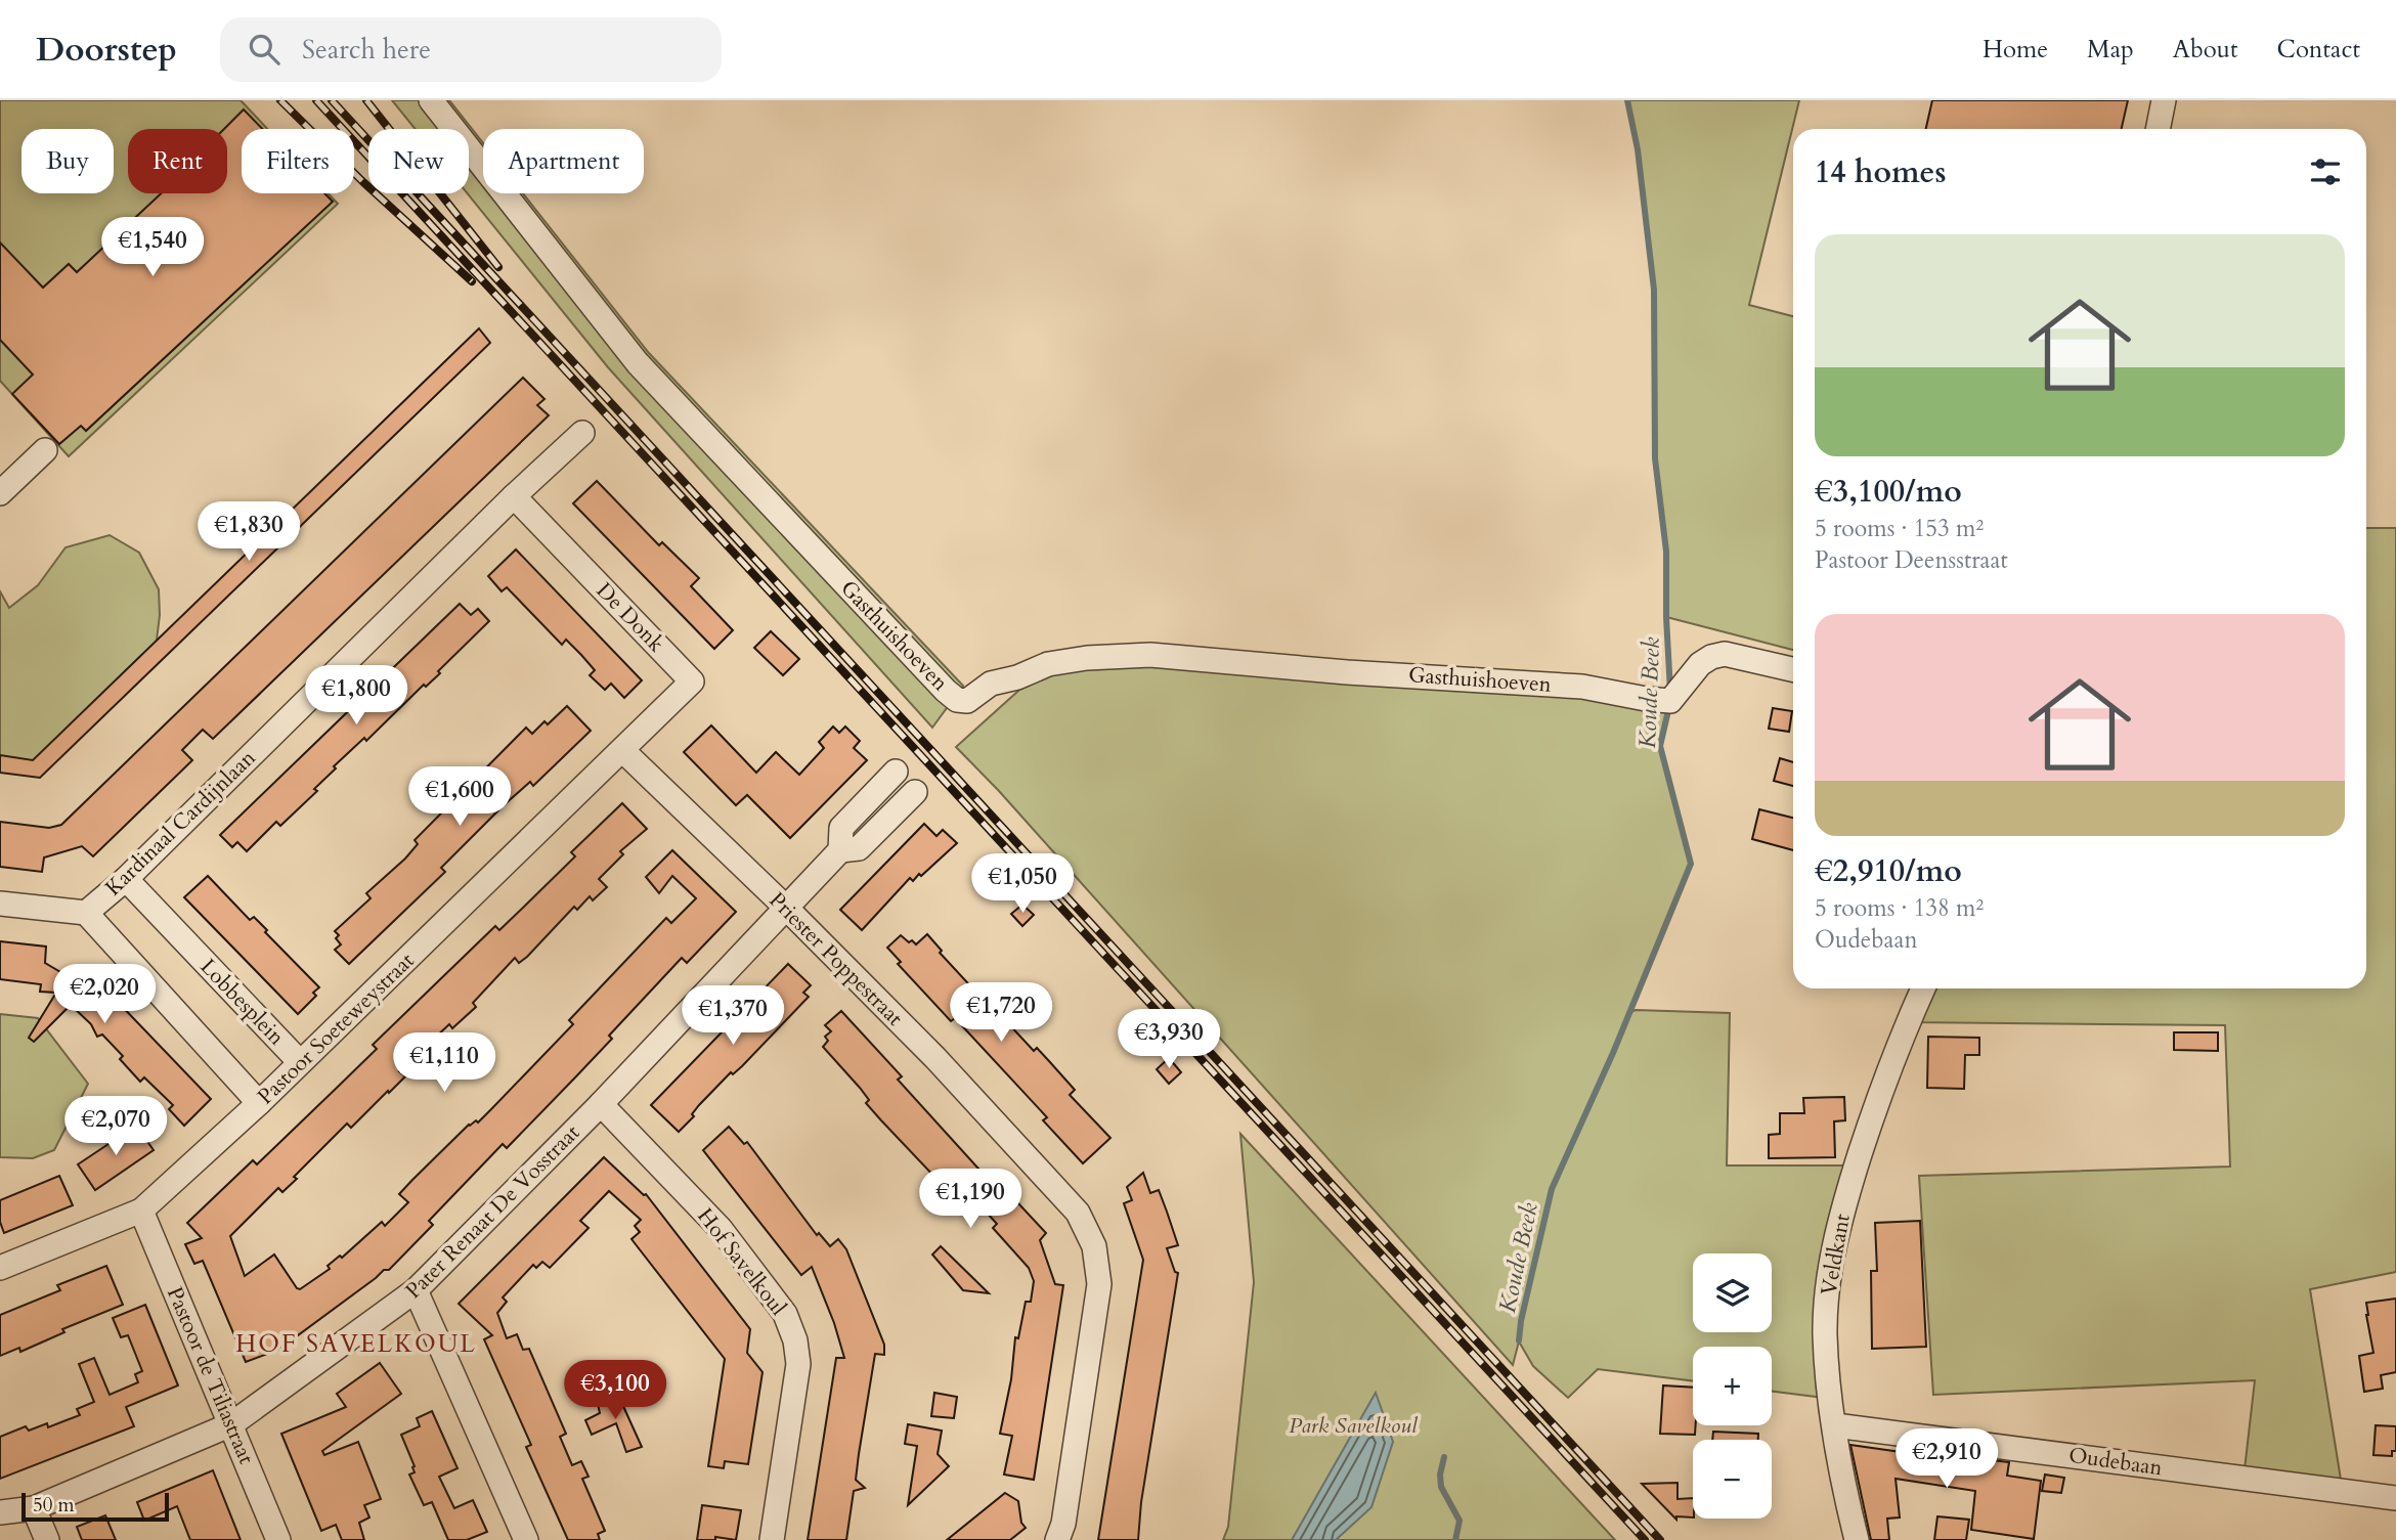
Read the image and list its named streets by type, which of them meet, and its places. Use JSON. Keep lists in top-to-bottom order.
{
  "streets": {
    "street": [
      "De Donk",
      "Gasthuishoeven",
      "Kardinaal Cardijnlaan",
      "Priester Poppestraat",
      "Lobbesplein",
      "Pastoor Soeteweystraat",
      "Pater Renaat De Vosstraat",
      "Veldkant",
      "Hof Savelkoul",
      "Pastoor de Tiliastraat",
      "Oudebaan"
    ]
  },
  "crossings": [
    ["De Donk", "Kardinaal Cardijnlaan"],
    ["De Donk", "Priester Poppestraat"],
    ["De Donk", "Pastoor Soeteweystraat"],
    ["Kardinaal Cardijnlaan", "Lobbesplein"],
    ["Priester Poppestraat", "Pastoor Soeteweystraat"],
    ["Priester Poppestraat", "Pater Renaat De Vosstraat"],
    ["Lobbesplein", "Pastoor Soeteweystraat"],
    ["Pastoor Soeteweystraat", "Pastoor de Tiliastraat"],
    ["Pater Renaat De Vosstraat", "Hof Savelkoul"],
    ["Pater Renaat De Vosstraat", "Pastoor de Tiliastraat"],
    ["Veldkant", "Oudebaan"]
  ],
  "districts": ["HOF SAVELKOUL"],
  "water": ["Koude Beek"],
  "parks": ["Park Savelkoul"],
  "scale_bar": "50 m",
  "page": {
    "header": "Doorstep",
    "search": "Search here",
    "nav": [
      "Home",
      "Map",
      "About",
      "Contact"
    ],
    "chip": [
      "Buy",
      "Rent",
      "Filters",
      "New",
      "Apartment"
    ],
    "heading": "14 homes",
    "list": [
      {
        "name": "€3,100/mo",
        "note": "5 rooms · 153 m² · Pastoor Deensstraat"
      },
      {
        "name": "€2,910/mo",
        "note": "5 rooms · 138 m² · Oudebaan"
      }
    ],
    "price": [
      "€1,540",
      "€1,830",
      "€1,800",
      "€1,600",
      "€1,050",
      "€2,020",
      "€1,720",
      "€1,370",
      "€3,930",
      "€1,110",
      "€2,070",
      "€1,190",
      "€3,100",
      "€2,910"
    ],
    "map_buttons": ["+", "−"],
    "scale": "50 m"
  }
}
